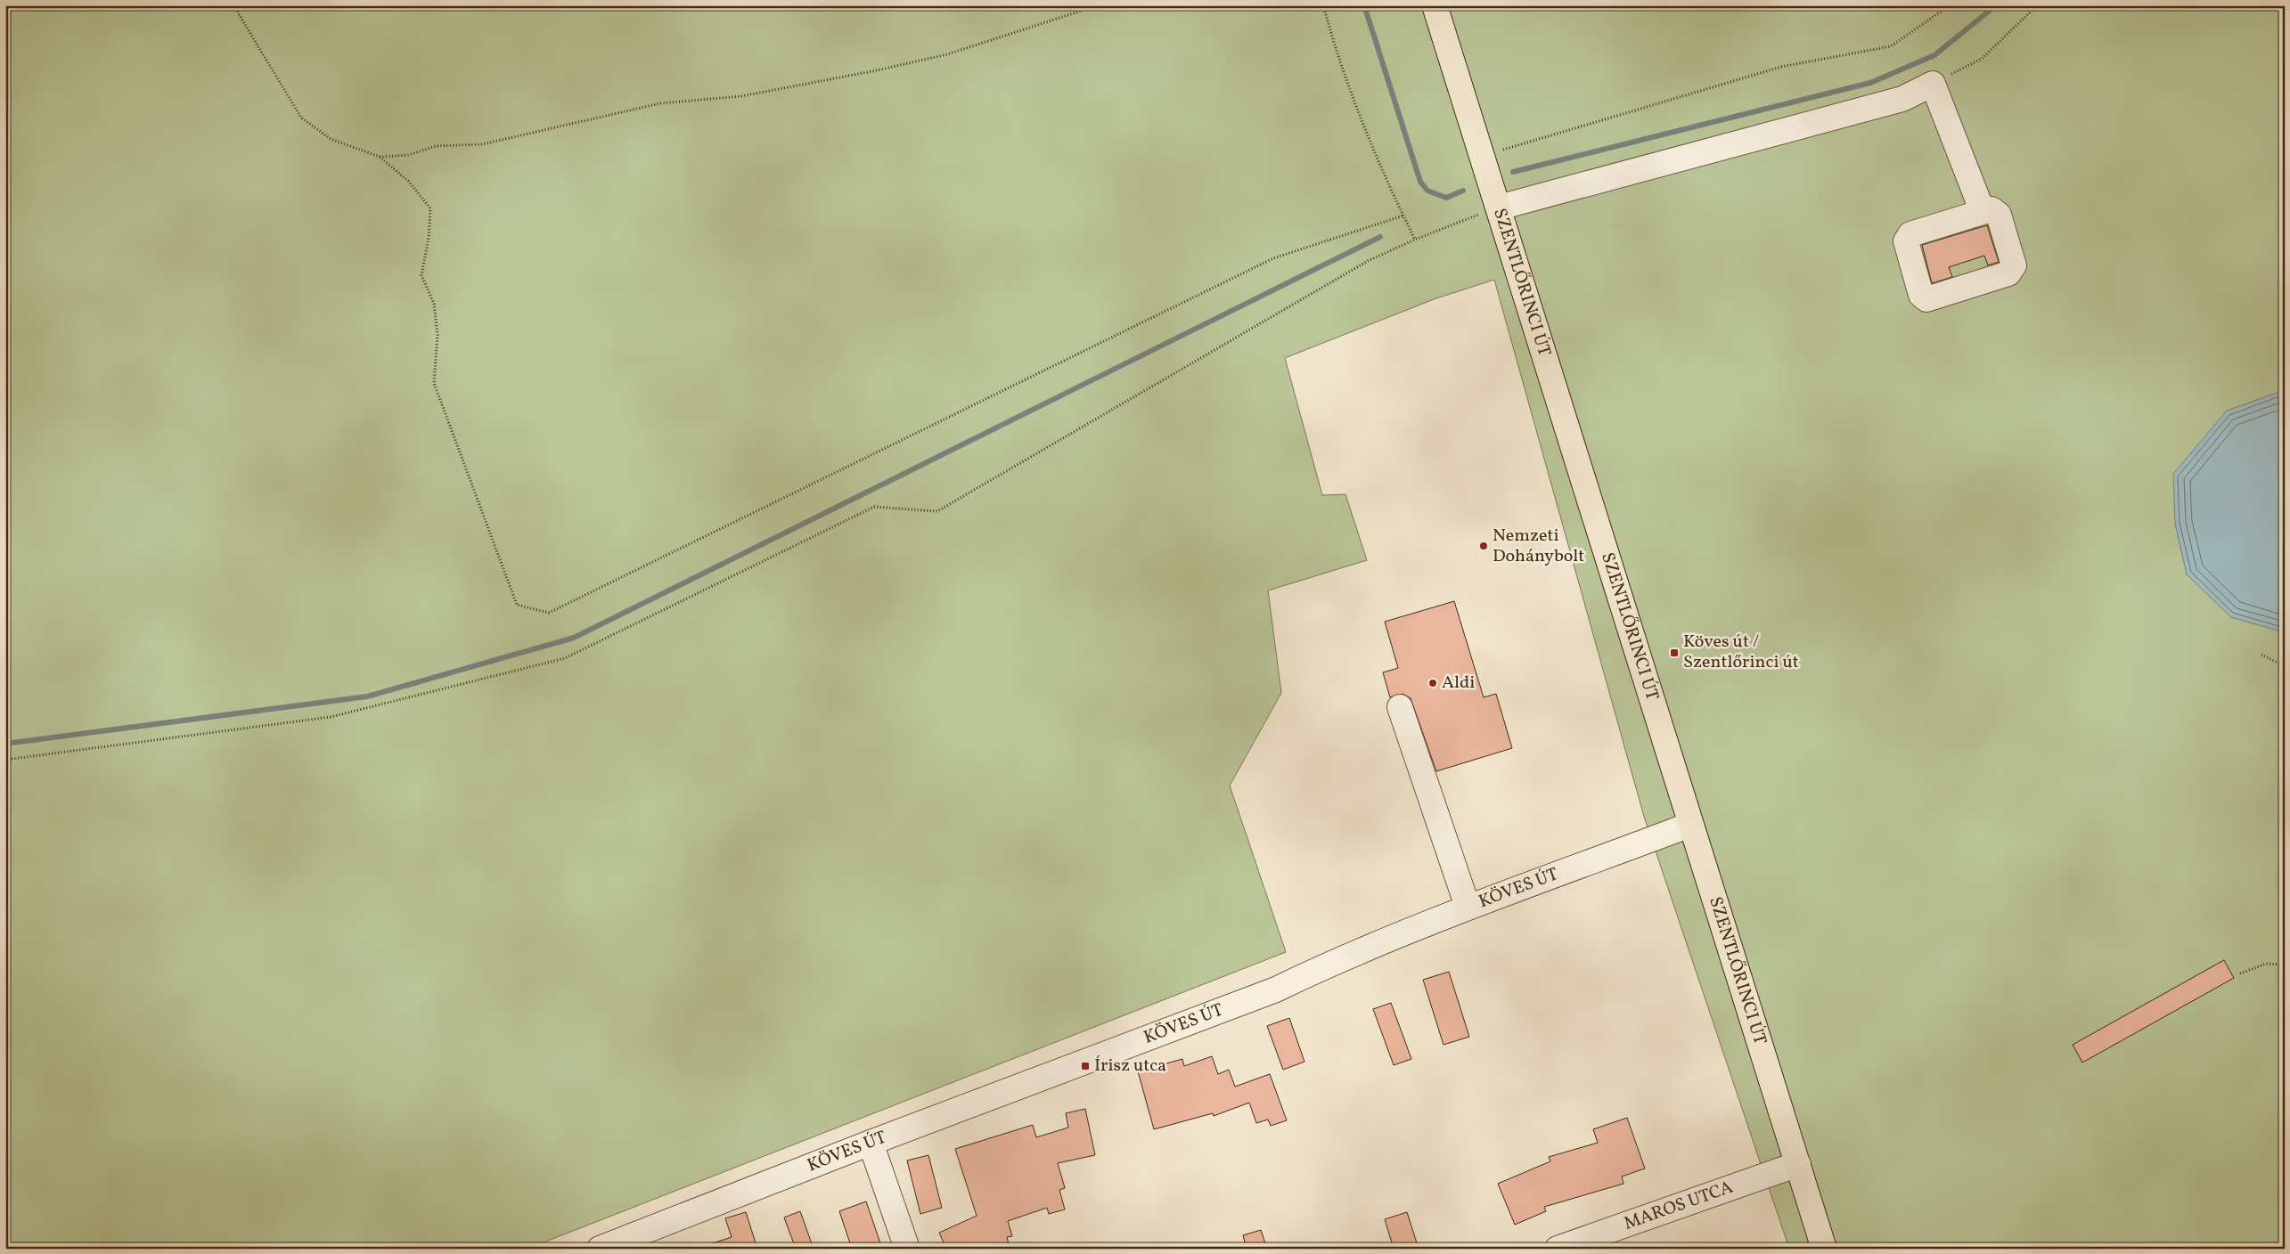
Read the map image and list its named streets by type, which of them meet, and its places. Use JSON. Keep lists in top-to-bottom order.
{
  "streets": {
    "main road": ["SZENTLŐRINCI ÚT"],
    "street": ["KÖVES ÚT", "MAROS UTCA"]
  },
  "crossings": [
    ["SZENTLŐRINCI ÚT", "KÖVES ÚT"],
    ["SZENTLŐRINCI ÚT", "MAROS UTCA"]
  ],
  "places": {
    "other": ["Nemzeti Dohánybolt", "Aldi"],
    "transit": ["Köves út / Szentlőrinci út", "Írisz utca"]
  }
}
